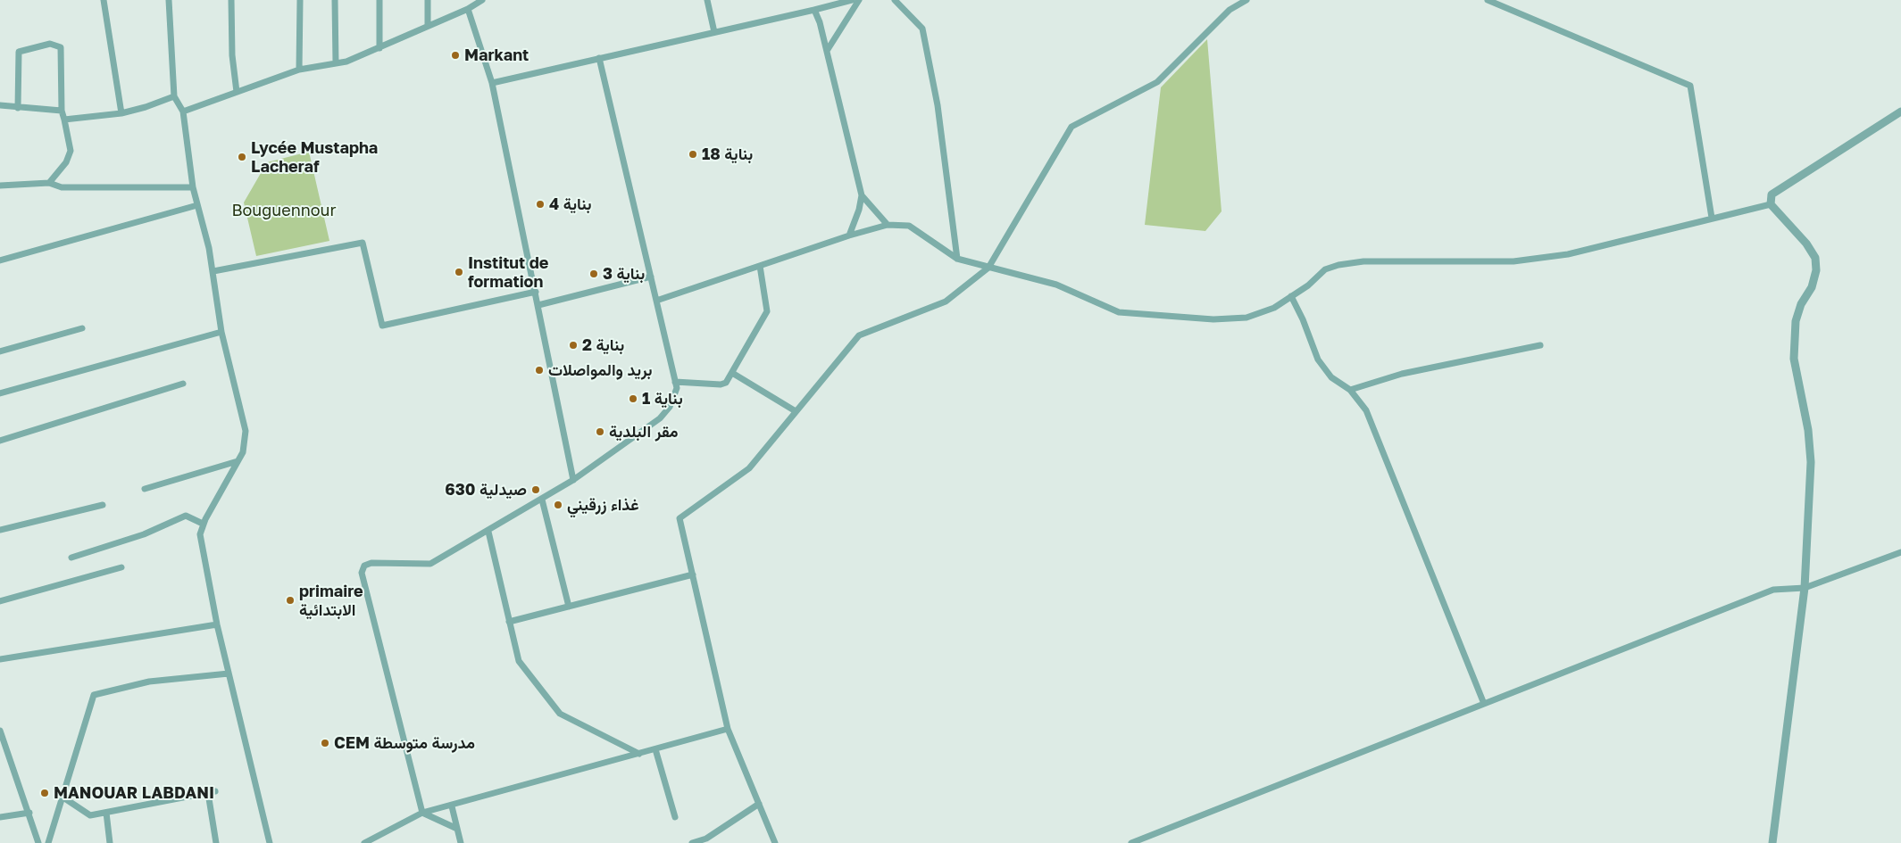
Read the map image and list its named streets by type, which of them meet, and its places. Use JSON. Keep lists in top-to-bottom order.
{
  "parks": ["Bouguennour"],
  "places": [
    "Markant",
    "بناية 18",
    "Lycée Mustapha Lacheraf",
    "بناية 4",
    "Institut de formation",
    "بناية 3",
    "بناية 2",
    "بريد والمواصلات",
    "بناية 1",
    "مقر البلدية",
    "صيدلية 630",
    "غذاء زرقيني",
    "primaire الابتدائية",
    "CEM مدرسة متوسطة",
    "MANOUAR LABDANI"
  ]
}
